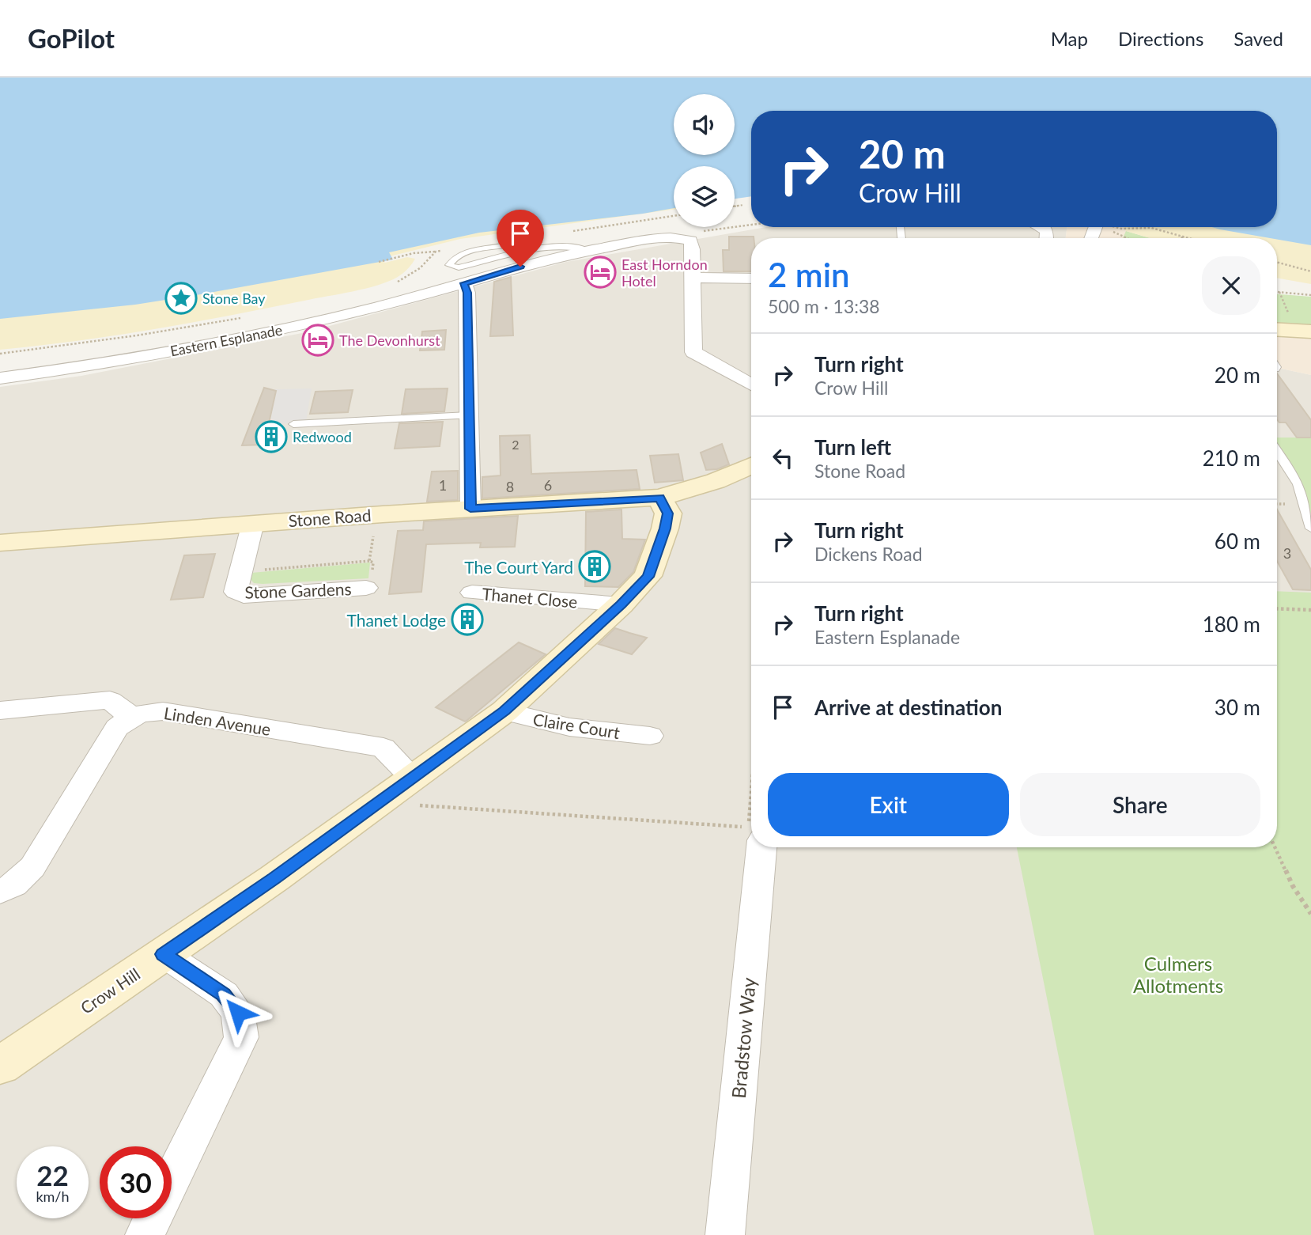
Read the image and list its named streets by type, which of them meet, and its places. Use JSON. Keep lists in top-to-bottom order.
{
  "streets": {
    "main road": ["Stone Road", "Crow Hill"],
    "street": [
      "Eastern Esplanade",
      "Stone Gardens",
      "Thanet Close",
      "Linden Avenue",
      "Claire Court",
      "Bradstow Way"
    ]
  },
  "crossings": [
    ["Stone Road", "Stone Gardens"],
    ["Stone Road", "Crow Hill"],
    ["Thanet Close", "Crow Hill"],
    ["Linden Avenue", "Crow Hill"],
    ["Claire Court", "Crow Hill"]
  ],
  "parks": ["Culmers Allotments"],
  "places": {
    "hotel": ["East Horndon Hotel", "The Devonhurst"],
    "place": ["Stone Bay"],
    "building": ["Redwood", "The Court Yard", "Thanet Lodge"]
  },
  "house_numbers": [
    "2",
    "1",
    "6",
    "8",
    "3"
  ],
  "page": {
    "header": "GoPilot",
    "nav": ["Map", "Directions", "Saved"],
    "turn": ["20 m", "Crow Hill"],
    "heading": ["2 min", "500 m · 13:38"],
    "list": [
      {
        "name": "Turn right",
        "note": "Crow Hill",
        "value": "20 m"
      },
      {
        "name": "Turn left",
        "note": "Stone Road",
        "value": "210 m"
      },
      {
        "name": "Turn right",
        "note": "Dickens Road",
        "value": "60 m"
      },
      {
        "name": "Turn right",
        "note": "Eastern Esplanade",
        "value": "180 m"
      },
      {
        "name": "Arrive at destination",
        "value": "30 m"
      }
    ],
    "buttons": ["Exit", "Share"],
    "speed": "22 km/h",
    "limit": "30"
  }
}
